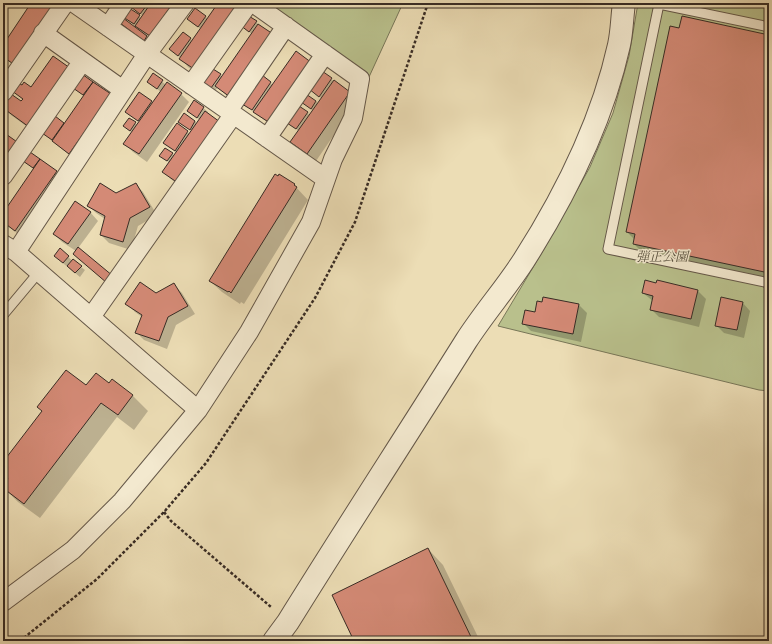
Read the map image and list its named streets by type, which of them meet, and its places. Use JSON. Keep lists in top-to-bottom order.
{
  "parks": ["弾正公園"]
}
